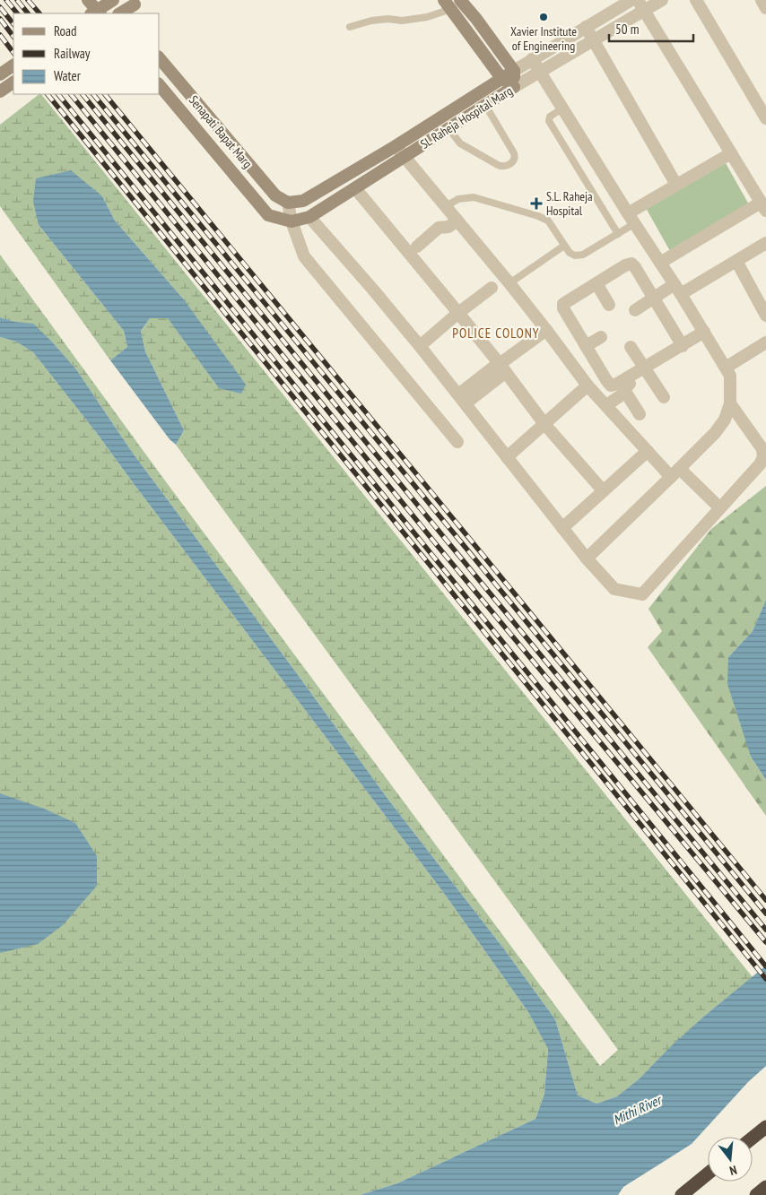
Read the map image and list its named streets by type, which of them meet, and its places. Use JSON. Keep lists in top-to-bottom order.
{
  "streets": {
    "main road": ["SL Raheja Hospital Marg", "Senapati Bapat Marg"]
  },
  "crossings": [
    ["SL Raheja Hospital Marg", "Senapati Bapat Marg"]
  ],
  "districts": ["POLICE COLONY"],
  "water": ["Mithi River"],
  "places": {
    "other": ["Xavier Institute of Engineering"],
    "health": ["S.L. Raheja Hospital"]
  },
  "legend": ["Road", "Railway", "Water"],
  "scale_bar": "50 m",
  "north": "bottom"
}
